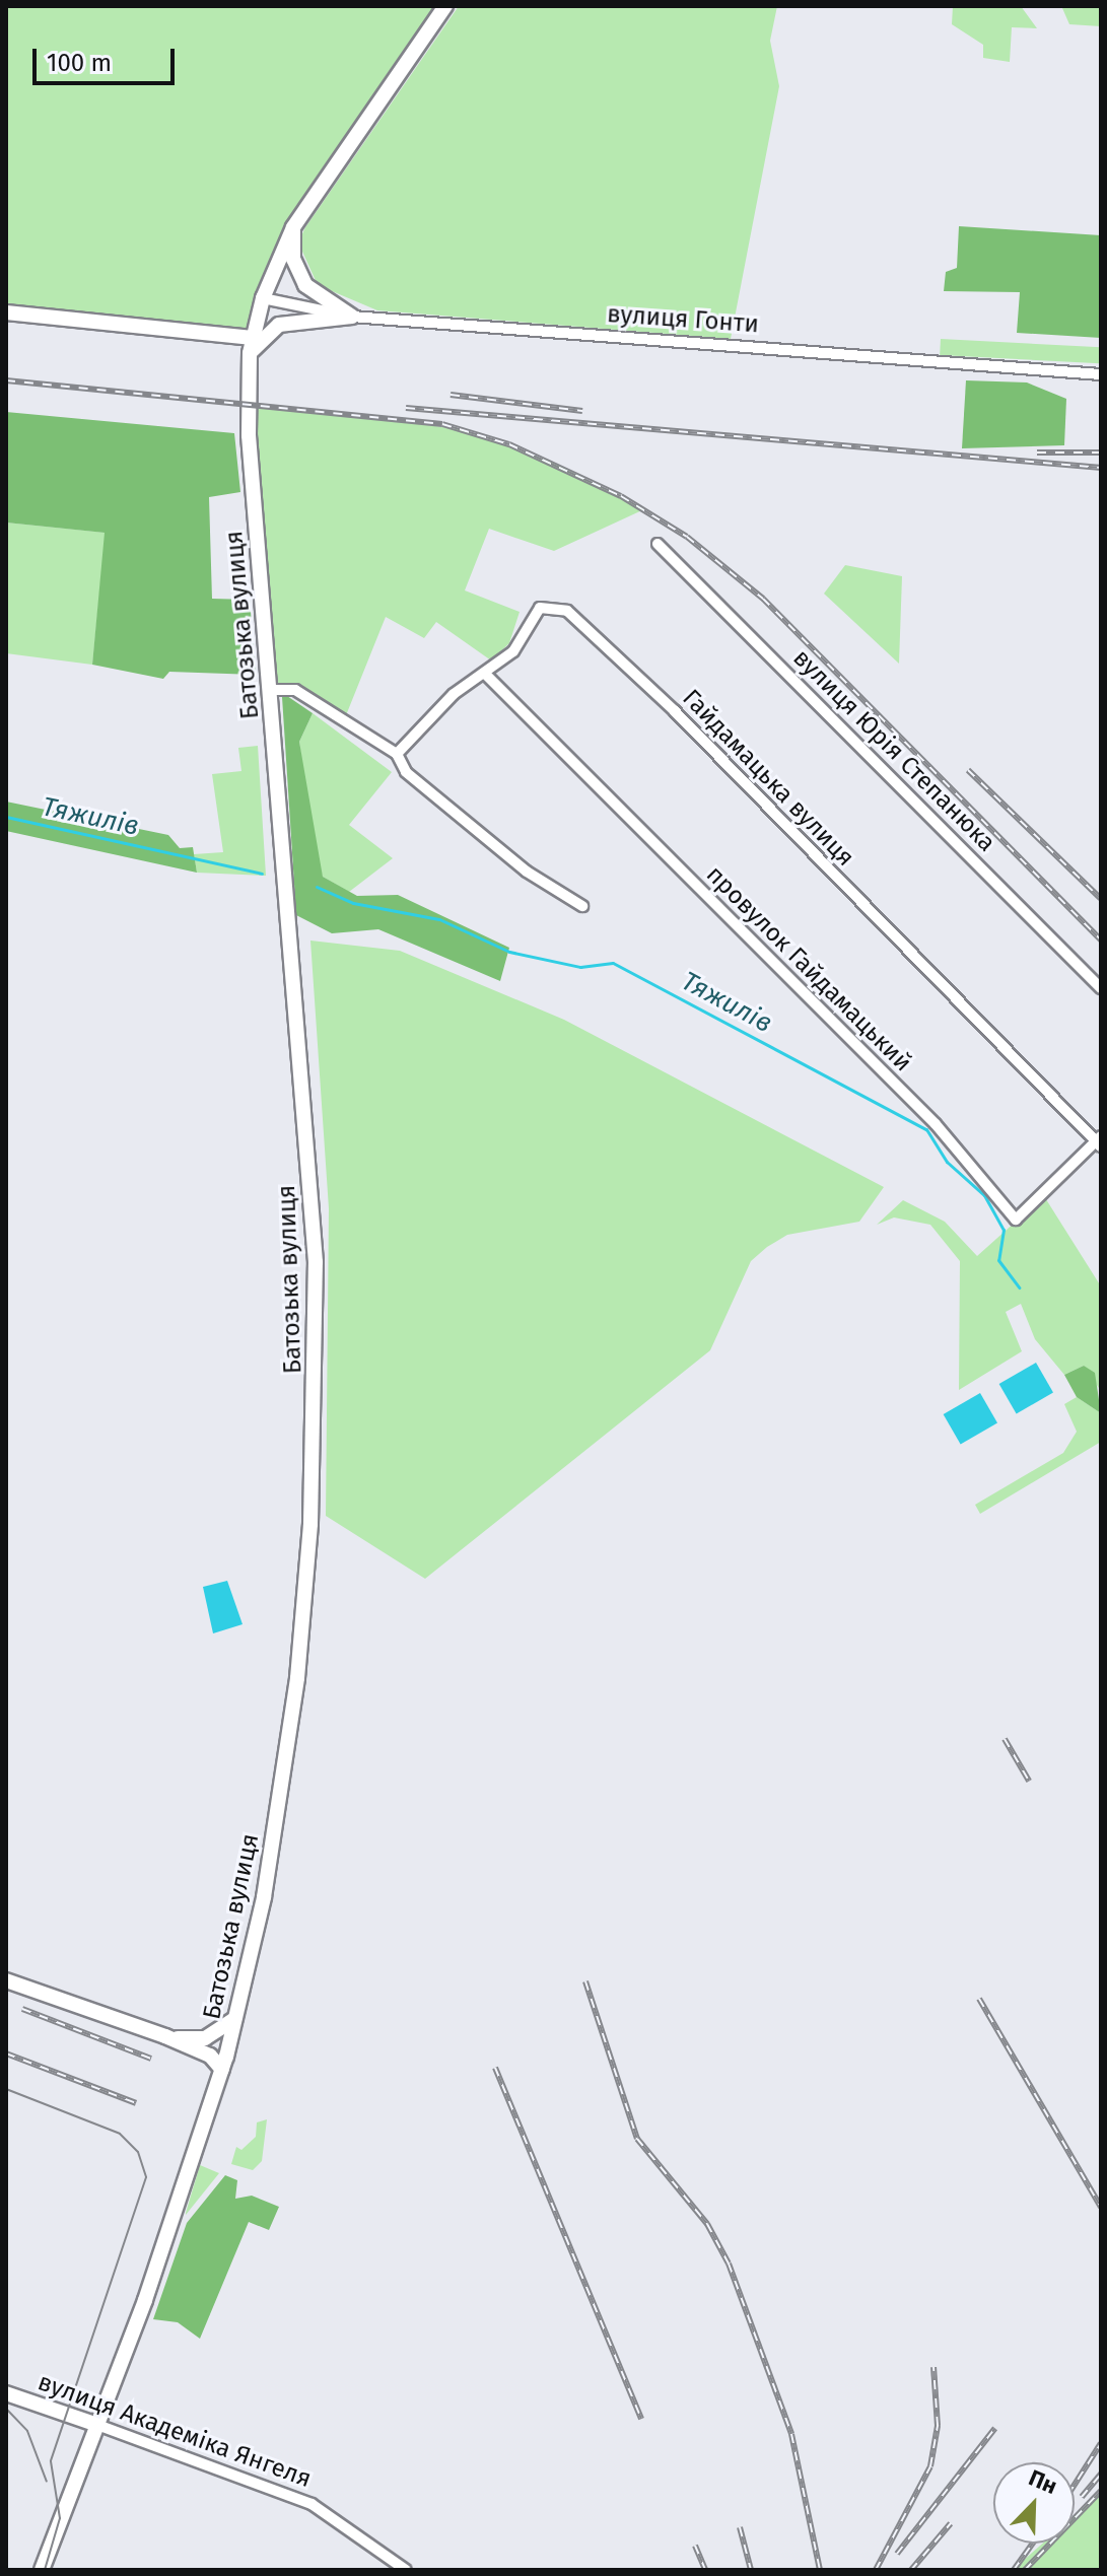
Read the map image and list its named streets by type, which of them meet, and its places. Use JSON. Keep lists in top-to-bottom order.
{
  "streets": {
    "street": [
      "вулиця Гонти",
      "Батозька вулиця",
      "вулиця Юрія Степанюка",
      "Гайдамацька вулиця",
      "провулок Гайдамацький",
      "вулиця Академіка Янгеля"
    ]
  },
  "crossings": [
    ["вулиця Гонти", "Батозька вулиця"],
    ["Батозька вулиця", "вулиця Академіка Янгеля"],
    ["Гайдамацька вулиця", "провулок Гайдамацький"]
  ],
  "water": ["Тяжилів"],
  "scale_bar": "100 m",
  "north": "top right"
}
